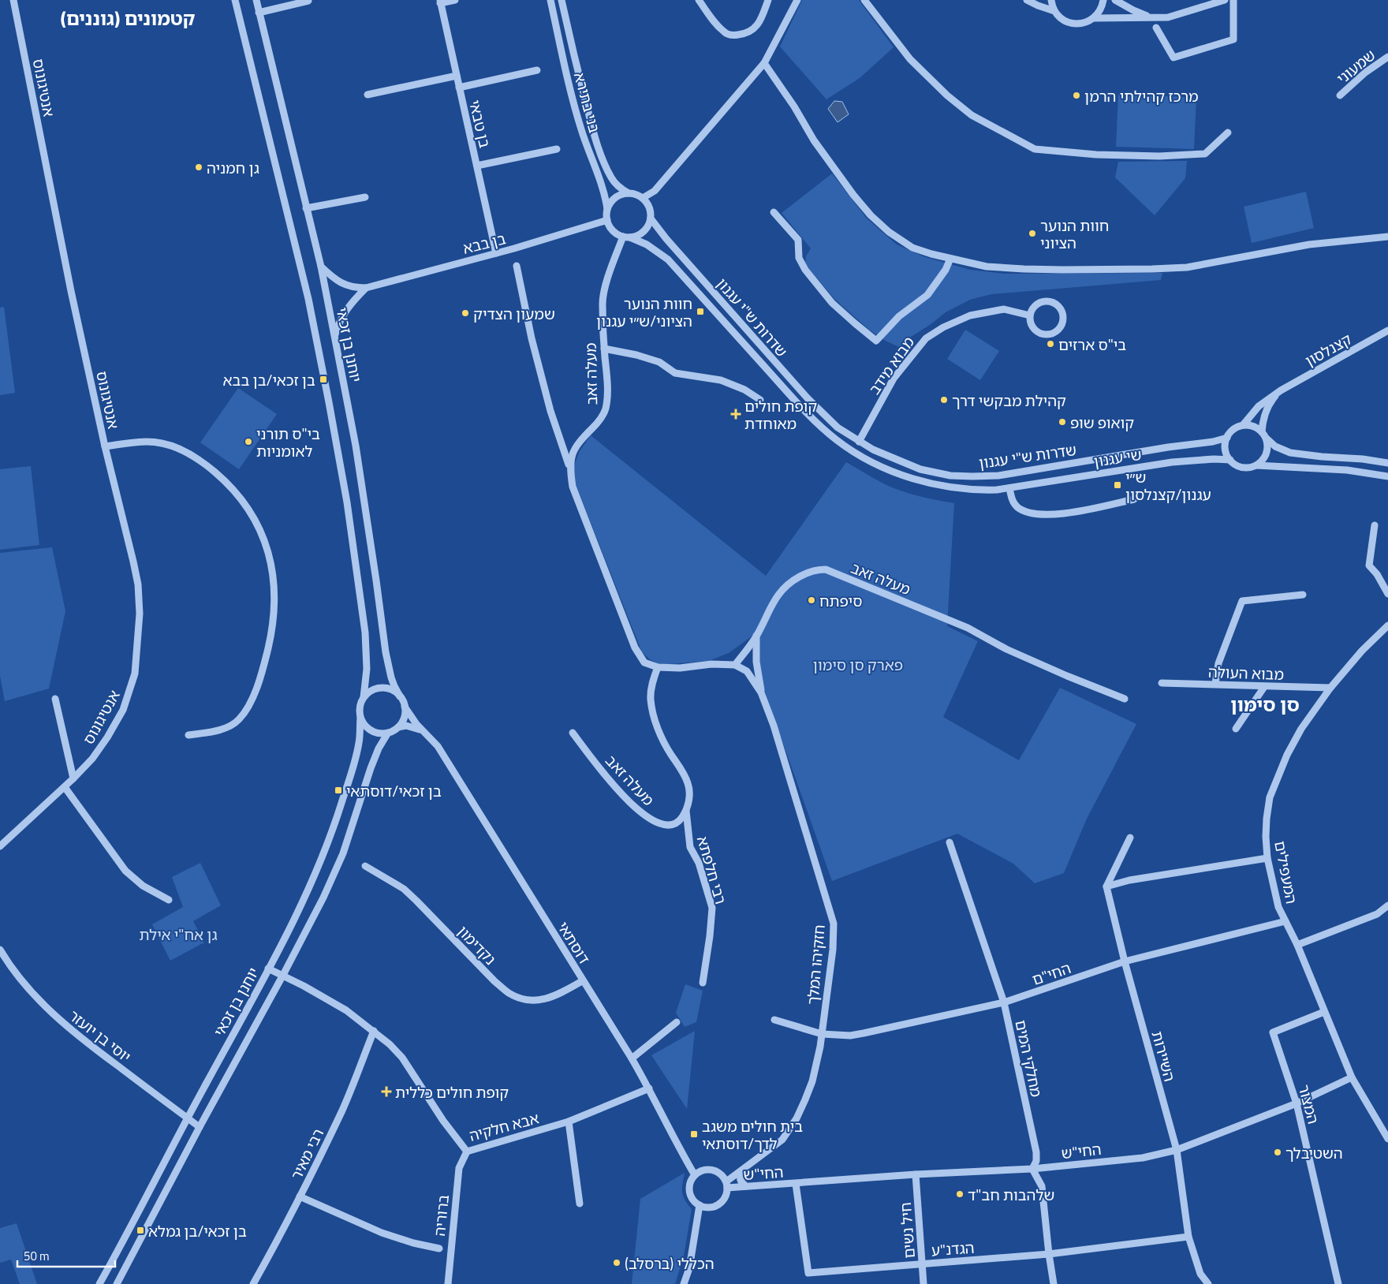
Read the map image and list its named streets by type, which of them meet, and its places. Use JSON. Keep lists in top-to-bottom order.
{
  "streets": {
    "street": [
      "שמעוני",
      "אנטיגונוס",
      "בני בתירא",
      "בן טבאי",
      "בן בבא",
      "שדרות ש\"י עגנון",
      "יוחנן בן זכאי",
      "קצנלסון",
      "מבוא מידב",
      "מעלה זאב",
      "שי עגנון",
      "מבוא העולה",
      "רבי חלפתא",
      "המעפילים",
      "דוסתאי",
      "נקדימון",
      "חזקיהו המלך",
      "החי\"ם",
      "יוסי בן יועזר",
      "השיירות",
      "מחלקי המים",
      "המצור",
      "אבא חלקיה",
      "החי\"ש",
      "רבי מאיר",
      "ברוריה",
      "חיל נשים",
      "הגדנ\"ע"
    ]
  },
  "crossings": [
    ["בני בתירא", "בן בבא"],
    ["בני בתירא", "שדרות ש\"י עגנון"],
    ["בני בתירא", "מעלה זאב"],
    ["בן טבאי", "בן בבא"],
    ["בן בבא", "שדרות ש\"י עגנון"],
    ["בן בבא", "יוחנן בן זכאי"],
    ["בן בבא", "מעלה זאב"],
    ["שדרות ש\"י עגנון", "קצנלסון"],
    ["שדרות ש\"י עגנון", "מבוא מידב"],
    ["שדרות ש\"י עגנון", "מעלה זאב"],
    ["שדרות ש\"י עגנון", "שי עגנון"],
    ["יוחנן בן זכאי", "דוסתאי"],
    ["יוחנן בן זכאי", "יוסי בן יועזר"],
    ["יוחנן בן זכאי", "אבא חלקיה"],
    ["קצנלסון", "שי עגנון"],
    ["מעלה זאב", "רבי חלפתא"],
    ["מעלה זאב", "חזקיהו המלך"],
    ["מבוא העולה", "המעפילים"],
    ["המעפילים", "החי\"ם"],
    ["המעפילים", "המצור"],
    ["המעפילים", "החי\"ש"],
    ["דוסתאי", "נקדימון"],
    ["דוסתאי", "חזקיהו המלך"],
    ["דוסתאי", "אבא חלקיה"],
    ["דוסתאי", "החי\"ש"],
    ["חזקיהו המלך", "החי\"ם"],
    ["חזקיהו המלך", "החי\"ש"],
    ["החי\"ם", "השיירות"],
    ["החי\"ם", "מחלקי המים"],
    ["השיירות", "החי\"ש"],
    ["השיירות", "הגדנ\"ע"],
    ["מחלקי המים", "החי\"ש"],
    ["המצור", "החי\"ש"],
    ["אבא חלקיה", "רבי מאיר"],
    ["אבא חלקיה", "ברוריה"],
    ["החי\"ש", "חיל נשים"],
    ["החי\"ש", "הגדנ\"ע"],
    ["חיל נשים", "הגדנ\"ע"]
  ],
  "districts": ["קטמונים (גוננים)", "סן סימון"],
  "parks": ["פארק סן סימון", "גן אח\"י אילת"],
  "places": {
    "other": [
      "מרכז קהילתי הרמן",
      "גן חמניה",
      "חוות הנוער הציוני",
      "שמעון הצדיק",
      "בי\"ס ארזים",
      "קהילת מבקשי דרך",
      "קואופ שופ",
      "בי\"ס תורני לאומניות",
      "סיפתח",
      "השטיבלך",
      "שלהבות חב\"ד",
      "הכללי (ברסלב)"
    ],
    "transit": [
      "חוות הנוער הציוני/ש״י עגנון",
      "בן זכאי/בן בבא",
      "ש״י עגנון/קצנלסון",
      "בן זכאי/דוסתאי",
      "בית חולים משגב לדך/דוסתאי",
      "בן זכאי/בן גמלא"
    ],
    "health": ["קופת חולים מאוחדת", "קופת חולים כללית"]
  },
  "scale_bar": "50 m"
}
